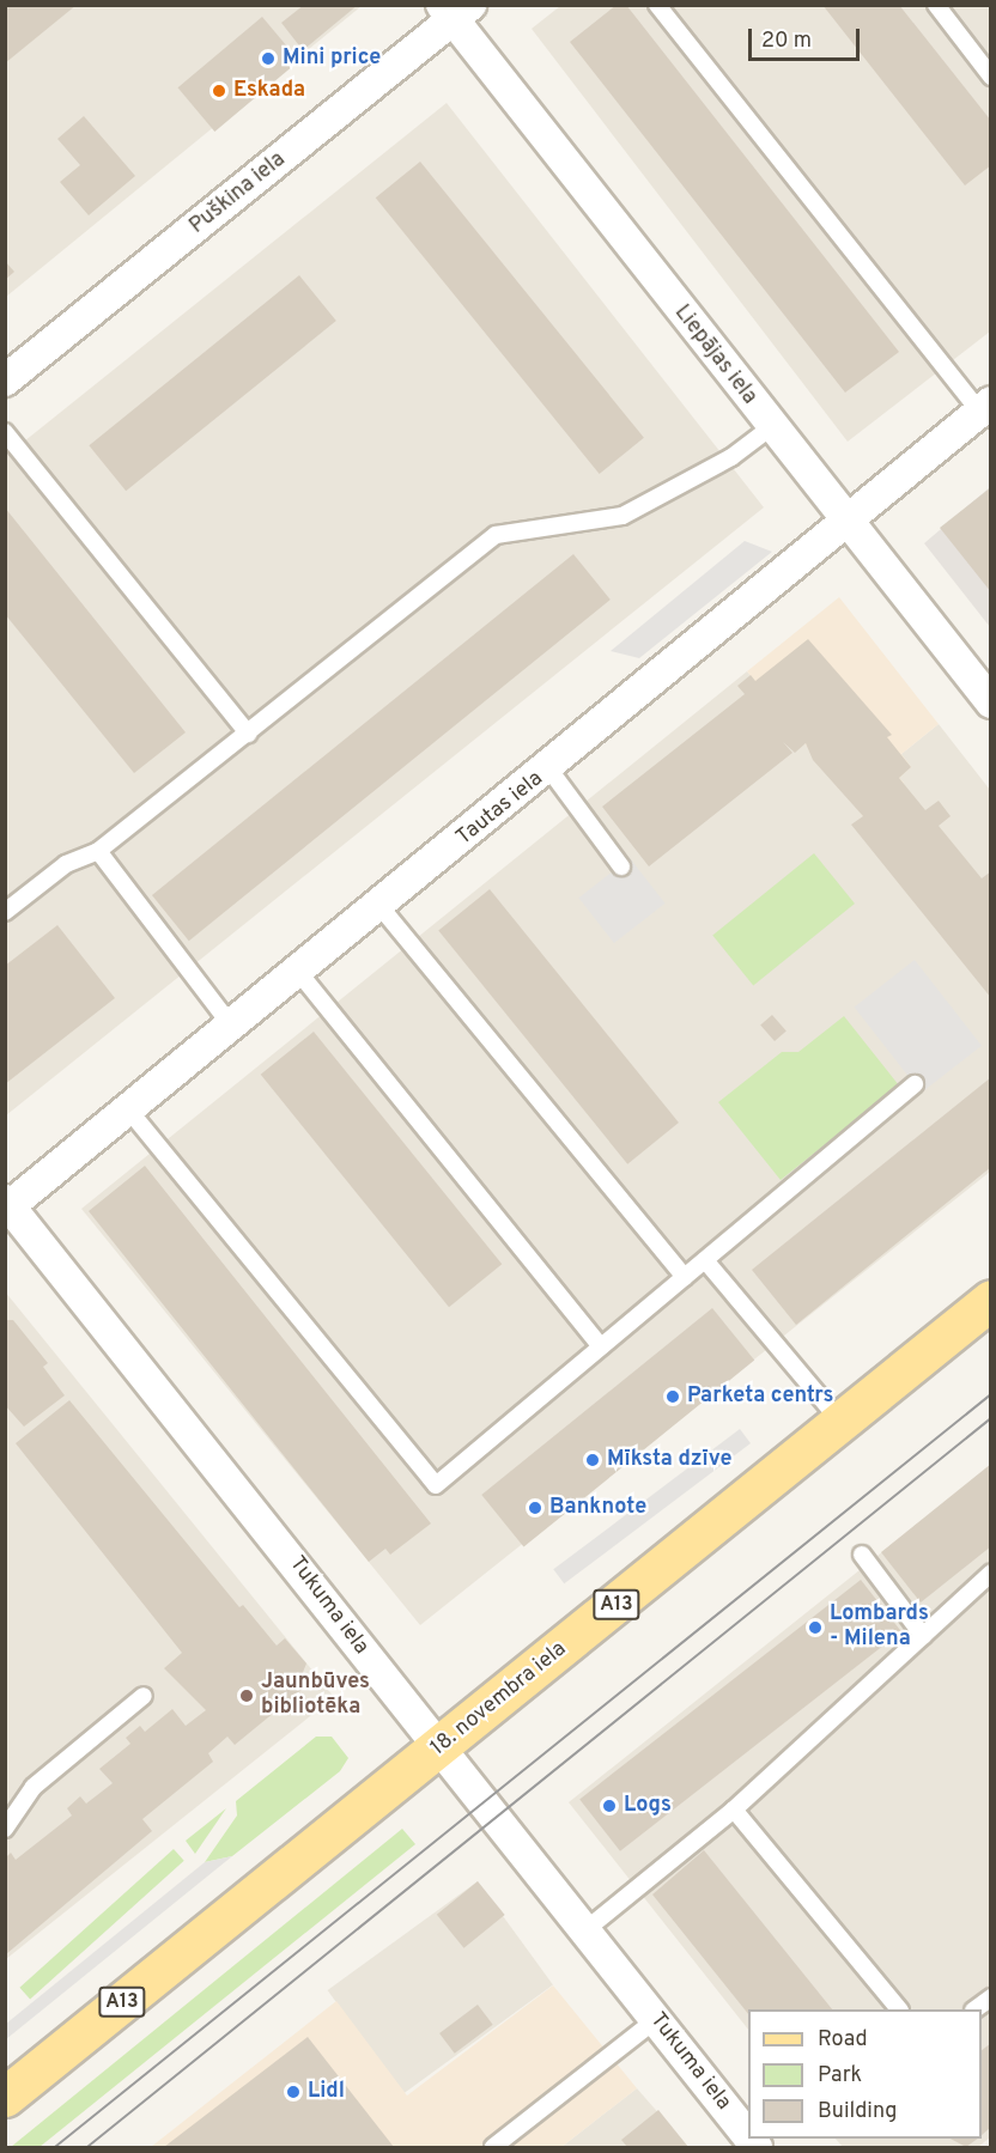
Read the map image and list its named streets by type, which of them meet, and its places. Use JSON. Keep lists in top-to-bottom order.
{
  "streets": {
    "main road": ["A13", "18. novembra iela"],
    "street": [
      "Puškina iela",
      "Liepājas iela",
      "Tautas iela",
      "Tukuma iela"
    ]
  },
  "crossings": [
    ["Puškina iela", "Liepājas iela"],
    ["Liepājas iela", "Tautas iela"],
    ["Tautas iela", "Tukuma iela"],
    ["Tukuma iela", "18. novembra iela"]
  ],
  "places": [
    "Mini price",
    "Eskada",
    "Parketa centrs",
    "Mīksta dzīve",
    "Banknote",
    "Lombards - Milena",
    "Jaunbūves bibliotēka",
    "Logs",
    "Lidl"
  ],
  "legend": ["Road", "Park", "Building"],
  "scale_bar": "20 m"
}
